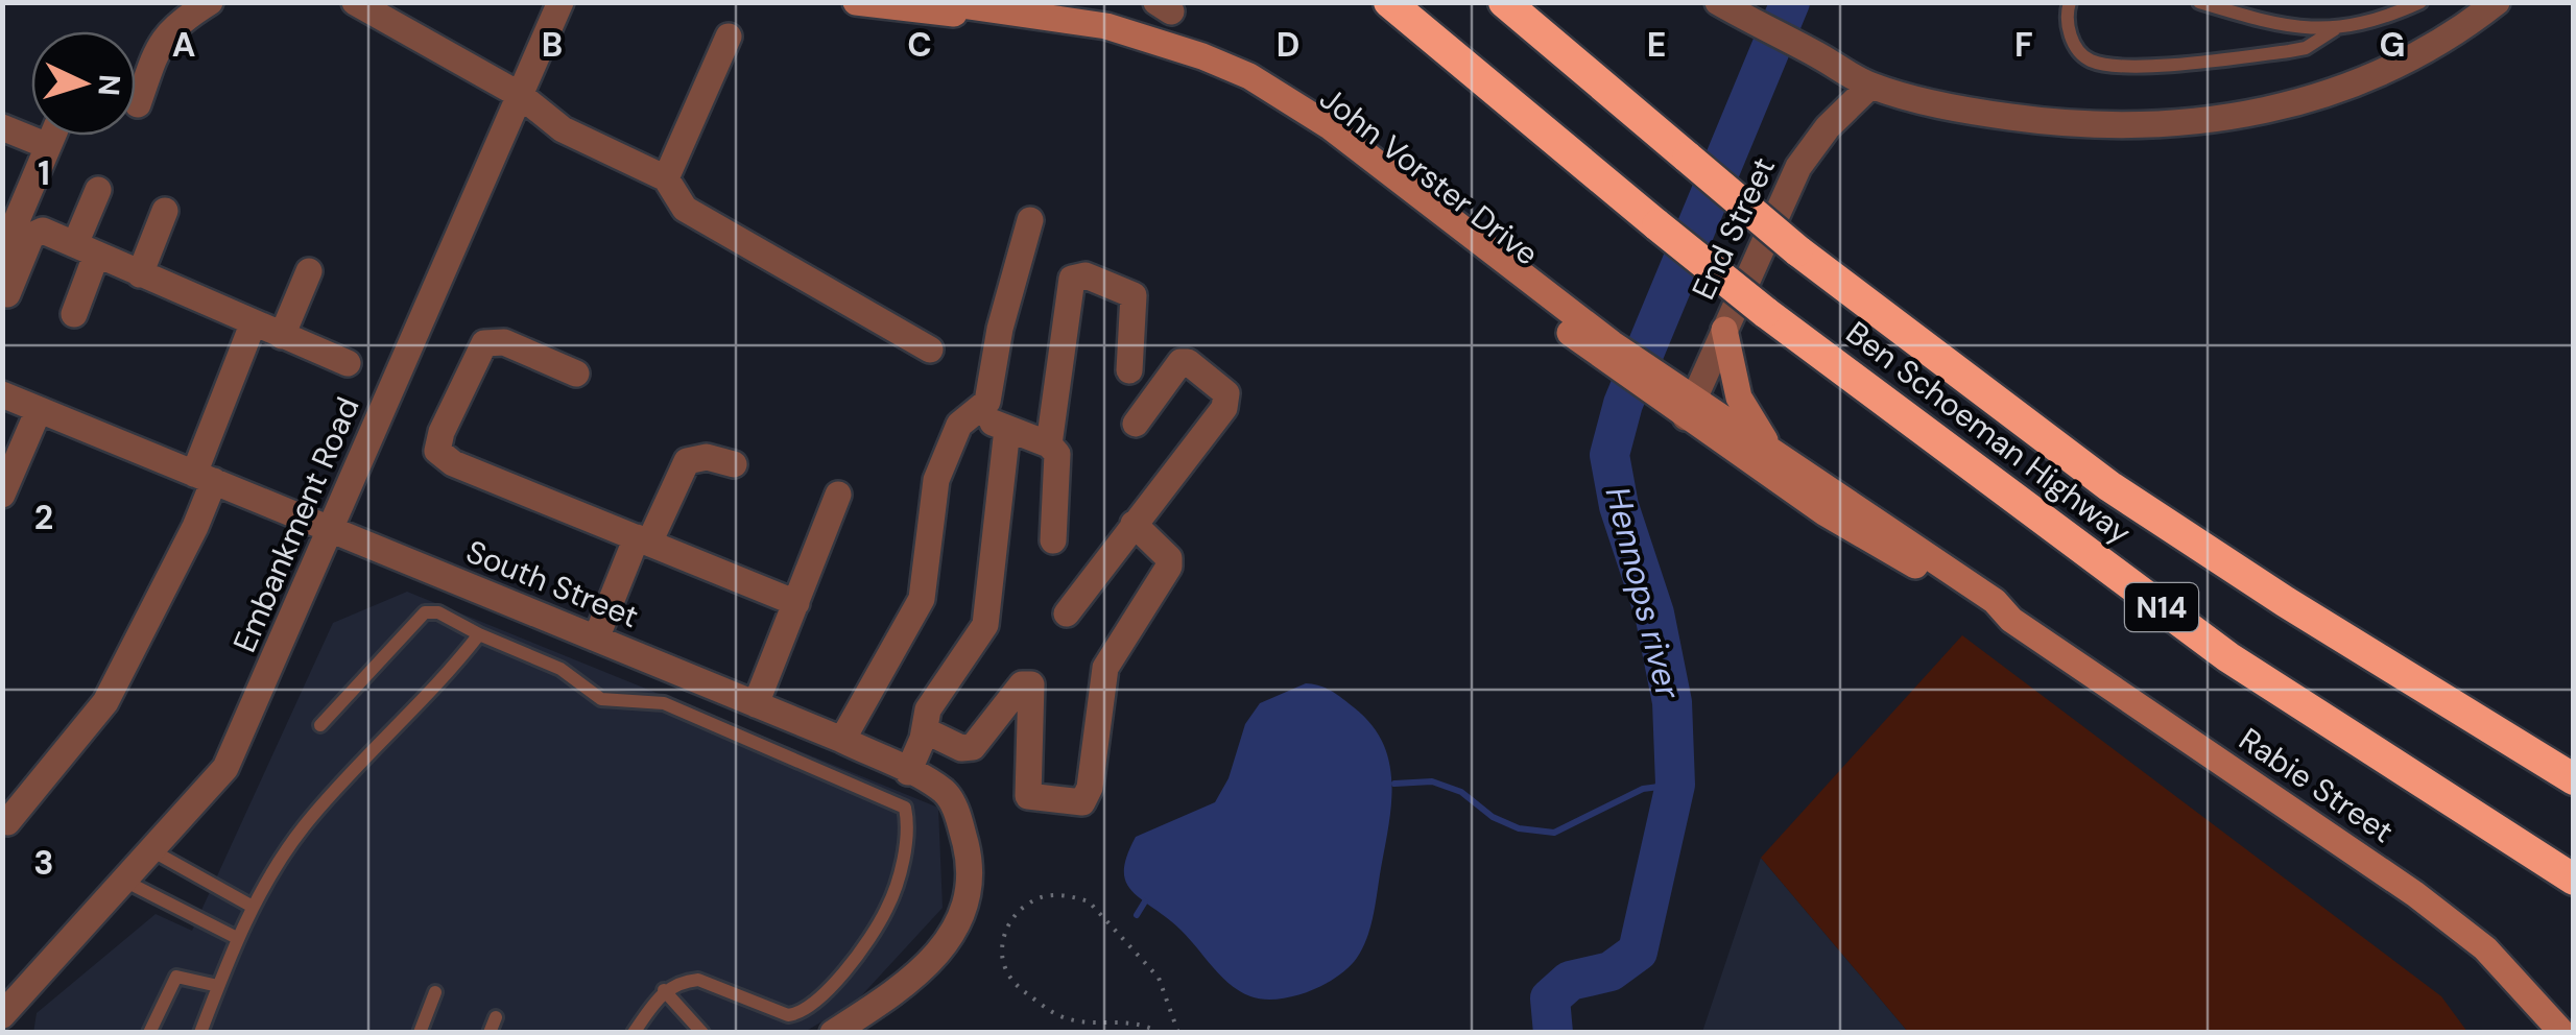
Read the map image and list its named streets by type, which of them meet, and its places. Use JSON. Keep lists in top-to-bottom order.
{
  "streets": {
    "highway": ["Ben Schoeman Highway", "N14"],
    "main road": ["John Vorster Drive", "Rabie Street"],
    "street": ["End Street", "Embankment Road", "South Street"]
  },
  "crossings": [
    ["John Vorster Drive", "End Street"],
    ["John Vorster Drive", "Rabie Street"],
    ["End Street", "Rabie Street"],
    ["Embankment Road", "South Street"]
  ],
  "water": ["Hennops river"],
  "north": "right",
  "grid": {
    "columns": [
      "A",
      "B",
      "C",
      "D",
      "E",
      "F",
      "G"
    ],
    "rows": ["1", "2", "3"]
  }
}
